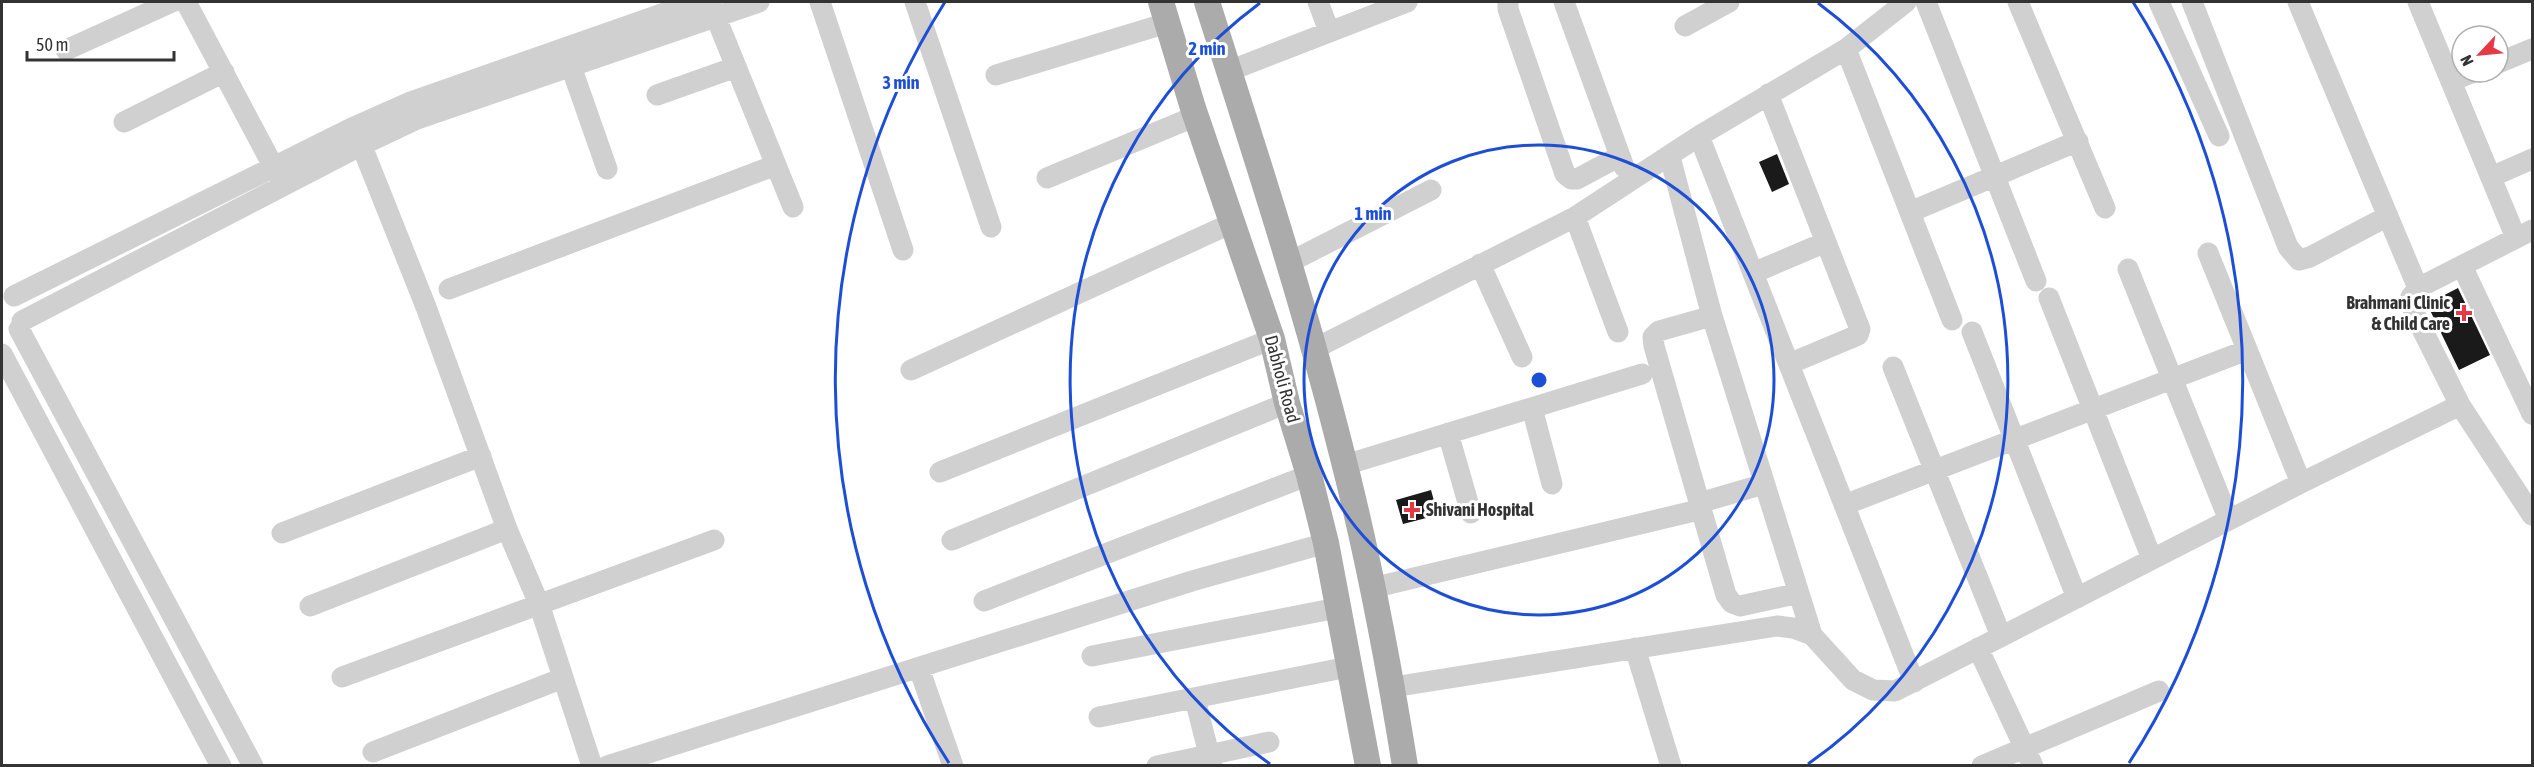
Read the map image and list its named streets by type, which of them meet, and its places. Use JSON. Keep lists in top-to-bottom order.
{
  "streets": {
    "main road": ["Dabholi Road"]
  },
  "places": {
    "health": ["Brahmani Clinic & Child Care", "Shivani Hospital"]
  },
  "scale_bar": "50 m",
  "north": "bottom left",
  "rings": ["2 min", "3 min", "1 min"]
}
